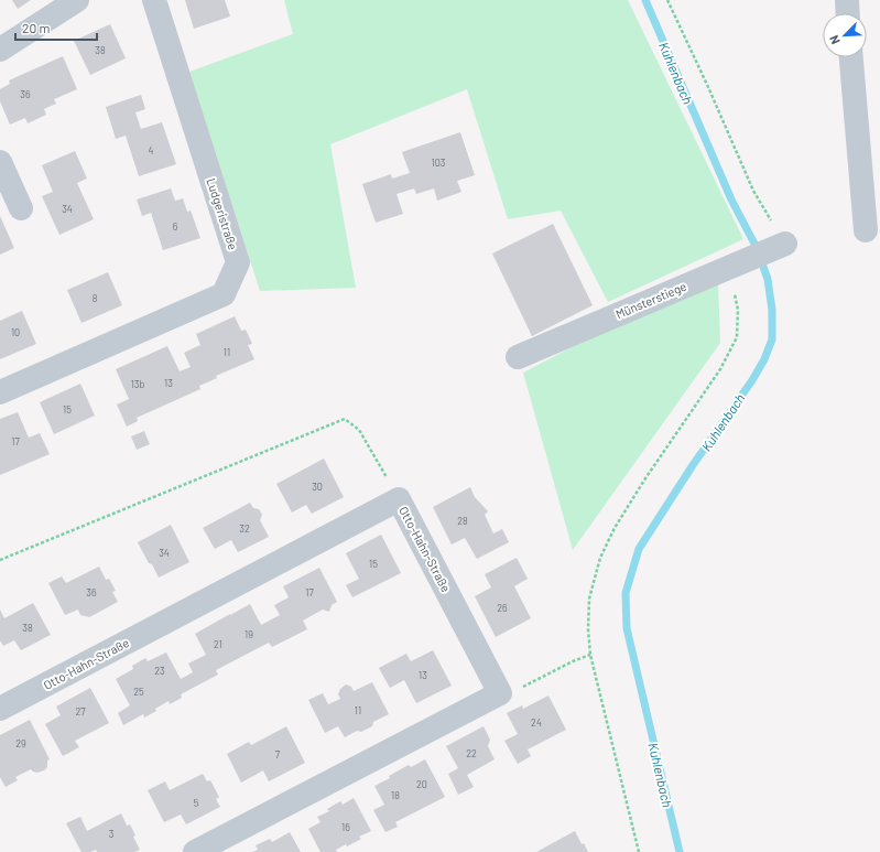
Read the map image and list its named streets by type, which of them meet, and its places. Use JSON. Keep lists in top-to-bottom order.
{
  "streets": {
    "street": ["Ludgeristraße", "Münsterstiege", "Otto-Hahn-Straße"]
  },
  "water": ["Kuhlenbach"],
  "house_numbers": [
    "38",
    "36",
    "4",
    "103",
    "34",
    "6",
    "8",
    "10",
    "11",
    "13",
    "13b",
    "15",
    "17",
    "30",
    "28",
    "32",
    "34",
    "15",
    "36",
    "17",
    "26",
    "38",
    "19",
    "21",
    "23",
    "13",
    "25",
    "11",
    "27",
    "24",
    "29",
    "22",
    "7",
    "20",
    "18",
    "5",
    "16",
    "3"
  ],
  "scale_bar": "20 m",
  "north": "bottom left"
}
